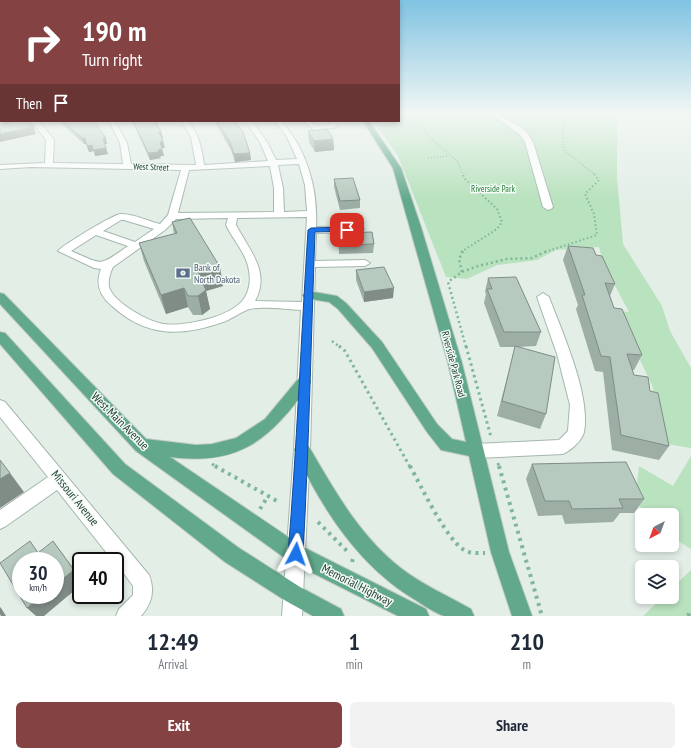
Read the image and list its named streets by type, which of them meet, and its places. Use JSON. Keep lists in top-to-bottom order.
{
  "streets": {
    "main road": ["Riverside Park Road", "West Main Avenue", "Memorial Highway"],
    "street": ["West Street", "Missouri Avenue"]
  },
  "crossings": [
    ["West Main Avenue", "Memorial Highway"]
  ],
  "parks": ["Riverside Park"],
  "places": {
    "bank": ["Bank of North Dakota"]
  },
  "north": "bottom left",
  "page": {
    "turn": ["190 m", "Turn right"],
    "then": "Then",
    "speed": "30 km/h",
    "limit": "40",
    "eta": [
      "12:49",
      "Arrival",
      "1",
      "min",
      "210",
      "m"
    ],
    "buttons": ["Exit", "Share"]
  }
}
